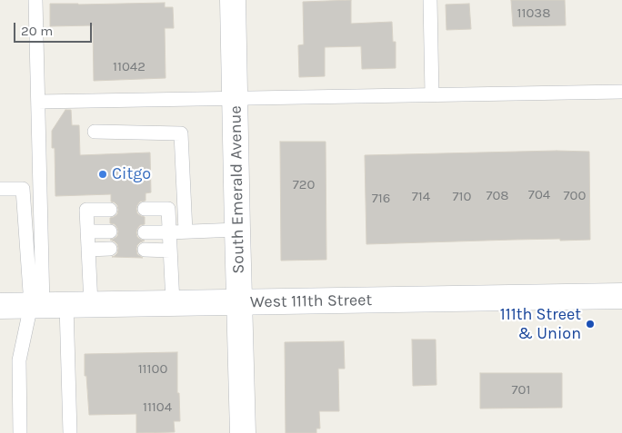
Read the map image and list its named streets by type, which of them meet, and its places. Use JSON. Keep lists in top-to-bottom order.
{
  "streets": {
    "main road": ["South Emerald Avenue", "West 111th Street"]
  },
  "crossings": [
    ["South Emerald Avenue", "West 111th Street"]
  ],
  "places": ["Citgo", "111th Street & Union"],
  "house_numbers": [
    "11038",
    "11042",
    "720",
    "704",
    "708",
    "700",
    "714",
    "710",
    "716",
    "11100",
    "701",
    "11104"
  ],
  "scale_bar": "20 m"
}
